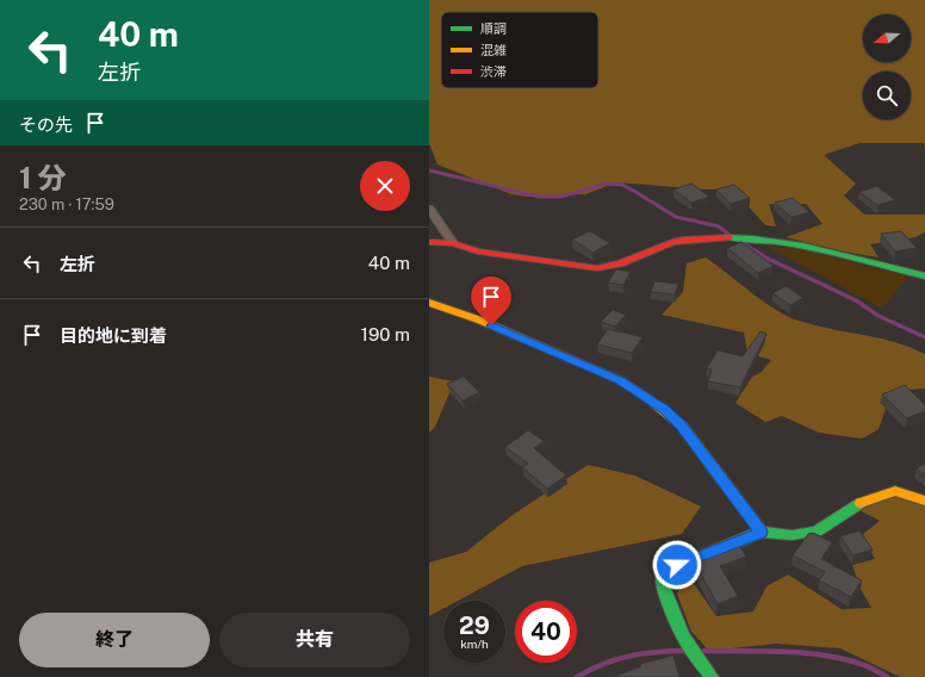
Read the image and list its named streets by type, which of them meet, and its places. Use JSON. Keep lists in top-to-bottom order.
{
  "legend": ["順調", "混雑", "渋滞"],
  "north": "left",
  "page": {
    "turn": ["40 m", "左折"],
    "then": "その先",
    "heading": ["1 分", "230 m · 17:59"],
    "list": [
      {
        "name": "左折",
        "value": "40 m"
      },
      {
        "name": "目的地に到着",
        "value": "190 m"
      }
    ],
    "speed": "29 km/h",
    "limit": "40",
    "buttons": ["終了", "共有"]
  }
}
